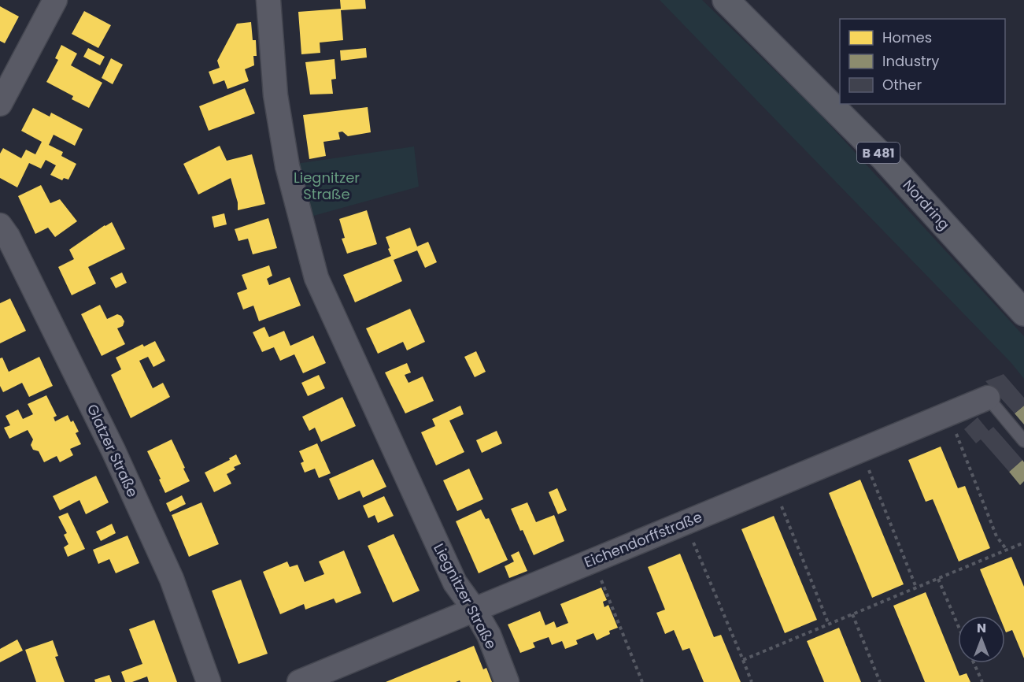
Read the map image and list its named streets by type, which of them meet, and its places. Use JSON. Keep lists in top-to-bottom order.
{
  "streets": {
    "main road": ["B 481", "Nordring"],
    "street": ["Glatzer Straße", "Eichendorffstraße", "Liegnitzer Straße"]
  },
  "crossings": [
    ["Eichendorffstraße", "Liegnitzer Straße"]
  ],
  "parks": ["Liegnitzer Straße"],
  "legend": ["Homes", "Industry", "Other"],
  "north": "top"
}
